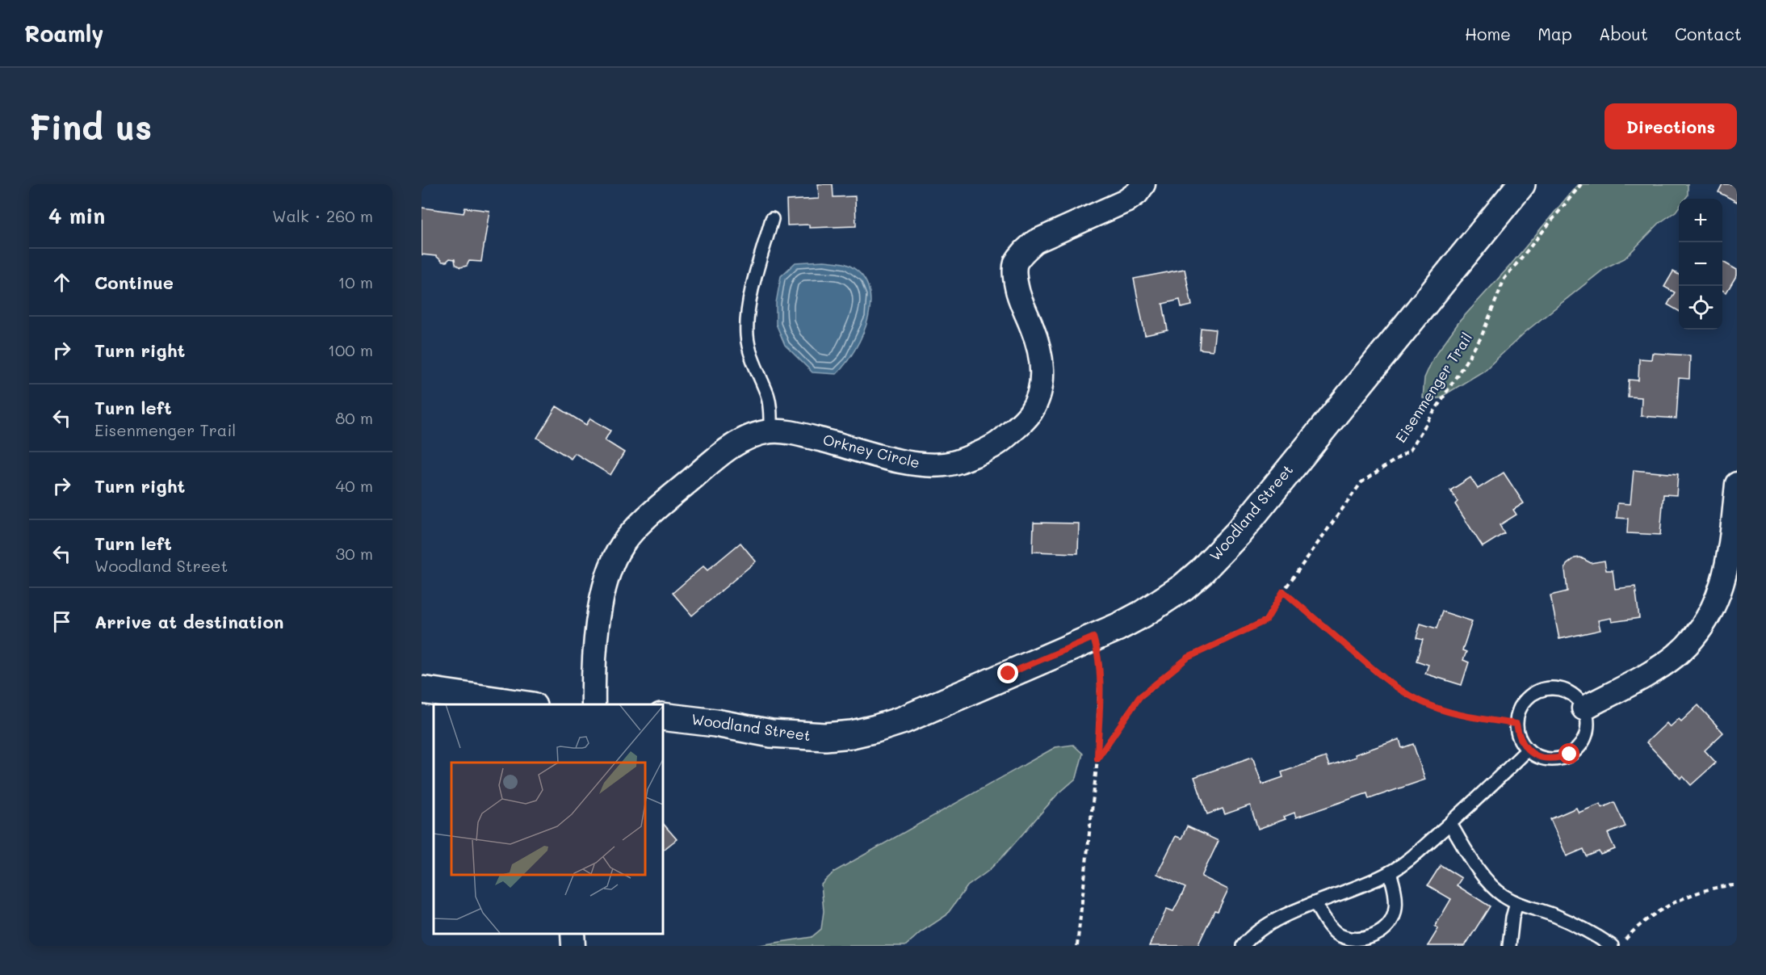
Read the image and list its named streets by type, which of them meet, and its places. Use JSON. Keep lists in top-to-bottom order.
{
  "streets": {
    "street": ["Orkney Circle", "Woodland Street"],
    "path": ["Eisenmenger Trail"]
  },
  "page": {
    "header": "Roamly",
    "nav": [
      "Home",
      "Map",
      "About",
      "Contact"
    ],
    "buttons": "Directions",
    "title": "Find us",
    "heading": ["4 min", "Walk · 260 m"],
    "map_buttons": ["+", "−"],
    "list": [
      ["Continue", "10 m"],
      ["Turn right", "100 m"],
      ["Turn left", "Eisenmenger Trail", "80 m"],
      ["Turn right", "40 m"],
      ["Turn left", "Woodland Street", "30 m"],
      "Arrive at destination"
    ]
  }
}
